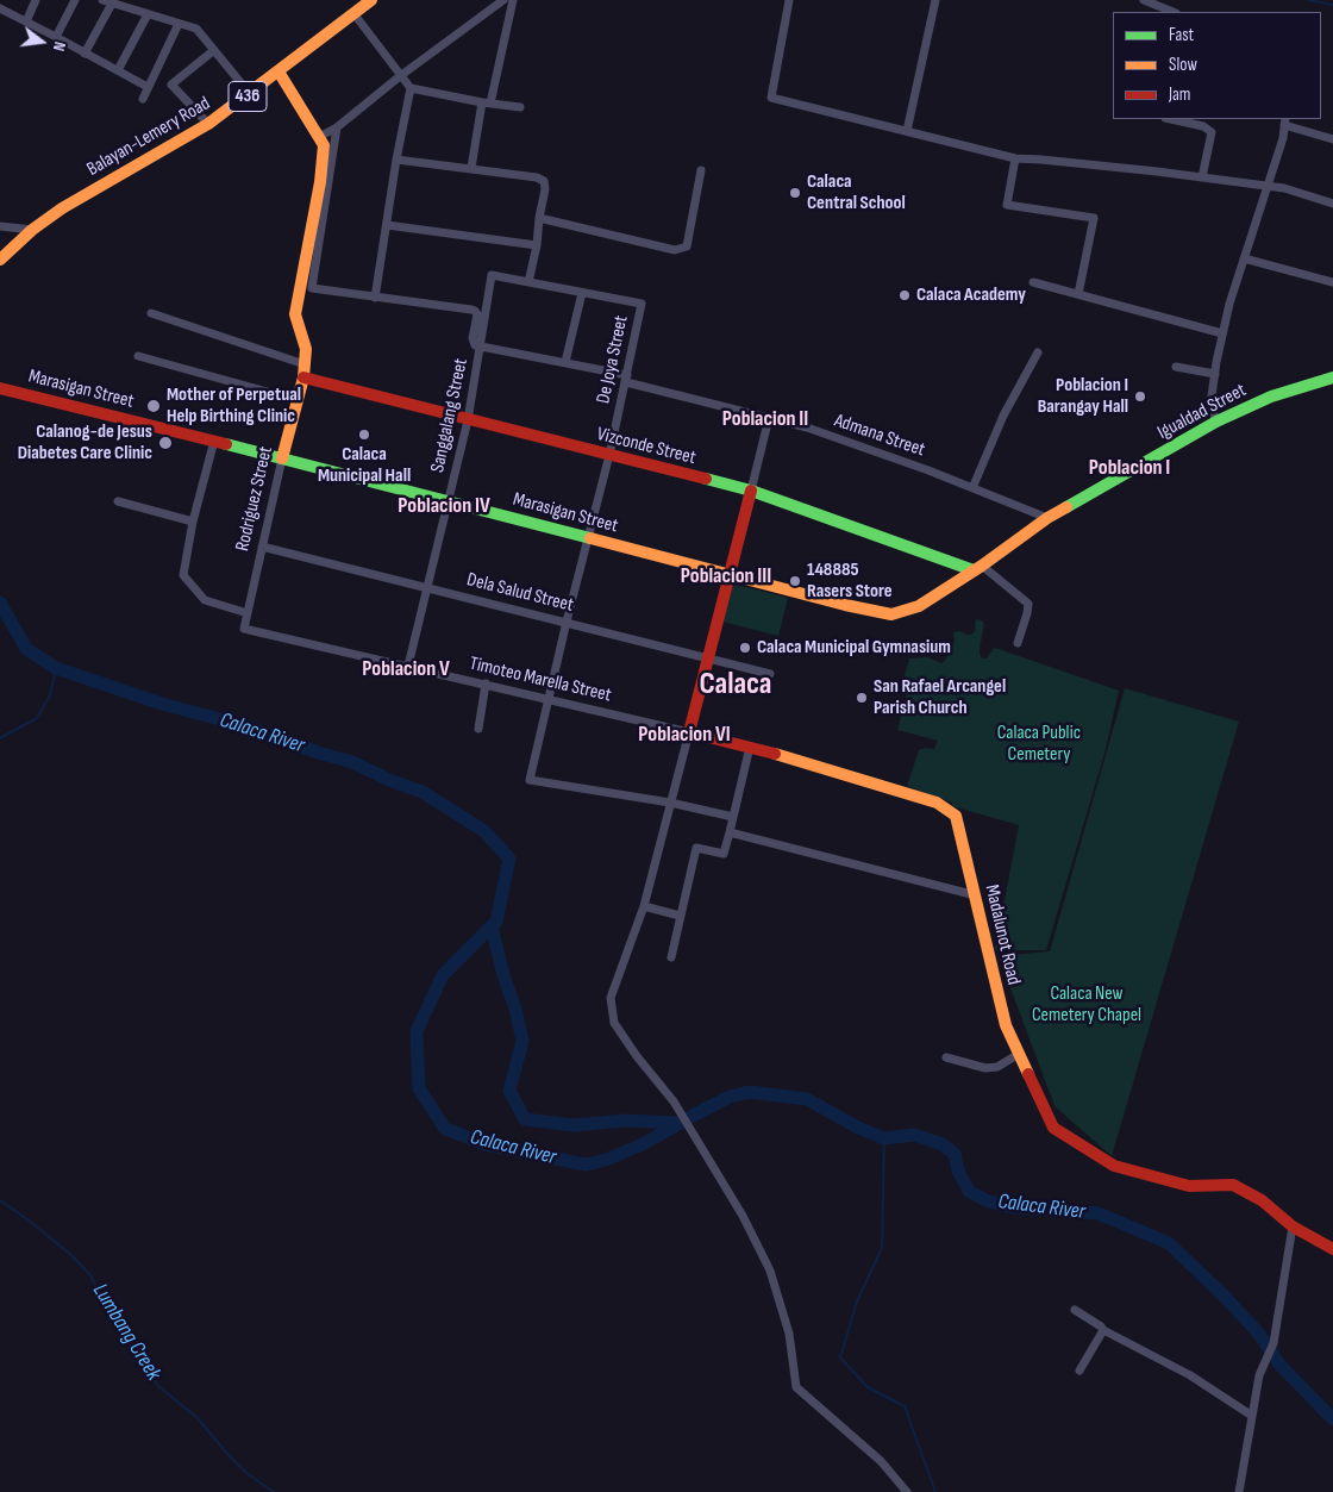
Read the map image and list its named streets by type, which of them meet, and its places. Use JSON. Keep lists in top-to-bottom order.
{
  "streets": {
    "main road": [
      "436",
      "Balayan-Lemery Road",
      "Marasigan Street",
      "Igualdad Street",
      "Vizconde Street",
      "Rodriguez Street",
      "Madalunot Road"
    ],
    "street": [
      "De Joya Street",
      "Sanggalang Street",
      "Admana Street",
      "Dela Salud Street",
      "Timoteo Marella Street"
    ]
  },
  "crossings": [
    ["De Joya Street", "Marasigan Street"],
    ["De Joya Street", "Admana Street"],
    ["De Joya Street", "Vizconde Street"],
    ["De Joya Street", "Dela Salud Street"],
    ["De Joya Street", "Timoteo Marella Street"],
    ["Marasigan Street", "Igualdad Street"],
    ["Marasigan Street", "Sanggalang Street"],
    ["Marasigan Street", "Vizconde Street"],
    ["Marasigan Street", "Rodriguez Street"],
    ["Igualdad Street", "Admana Street"],
    ["Igualdad Street", "Vizconde Street"],
    ["Sanggalang Street", "Admana Street"],
    ["Sanggalang Street", "Vizconde Street"],
    ["Sanggalang Street", "Dela Salud Street"],
    ["Sanggalang Street", "Timoteo Marella Street"],
    ["Vizconde Street", "Rodriguez Street"],
    ["Rodriguez Street", "Dela Salud Street"],
    ["Rodriguez Street", "Timoteo Marella Street"],
    ["Timoteo Marella Street", "Madalunot Road"]
  ],
  "districts": [
    "Poblacion II",
    "Poblacion I",
    "Poblacion IV",
    "Poblacion III",
    "Poblacion V",
    "Calaca",
    "Poblacion VI"
  ],
  "water": ["Calaca River", "Lumbang Creek"],
  "parks": ["Calaca Public Cemetery", "Calaca New Cemetery Chapel"],
  "places": [
    "Calaca Central School",
    "Calaca Academy",
    "Poblacion I Barangay Hall",
    "Mother of Perpetual Help Birthing Clinic",
    "Calaca Municipal Hall",
    "Calanog-de Jesus Diabetes Care Clinic",
    "148885 Rasers Store",
    "Calaca Municipal Gymnasium",
    "San Rafael Arcangel Parish Church"
  ],
  "legend": ["Fast", "Slow", "Jam"],
  "north": "right"
}
